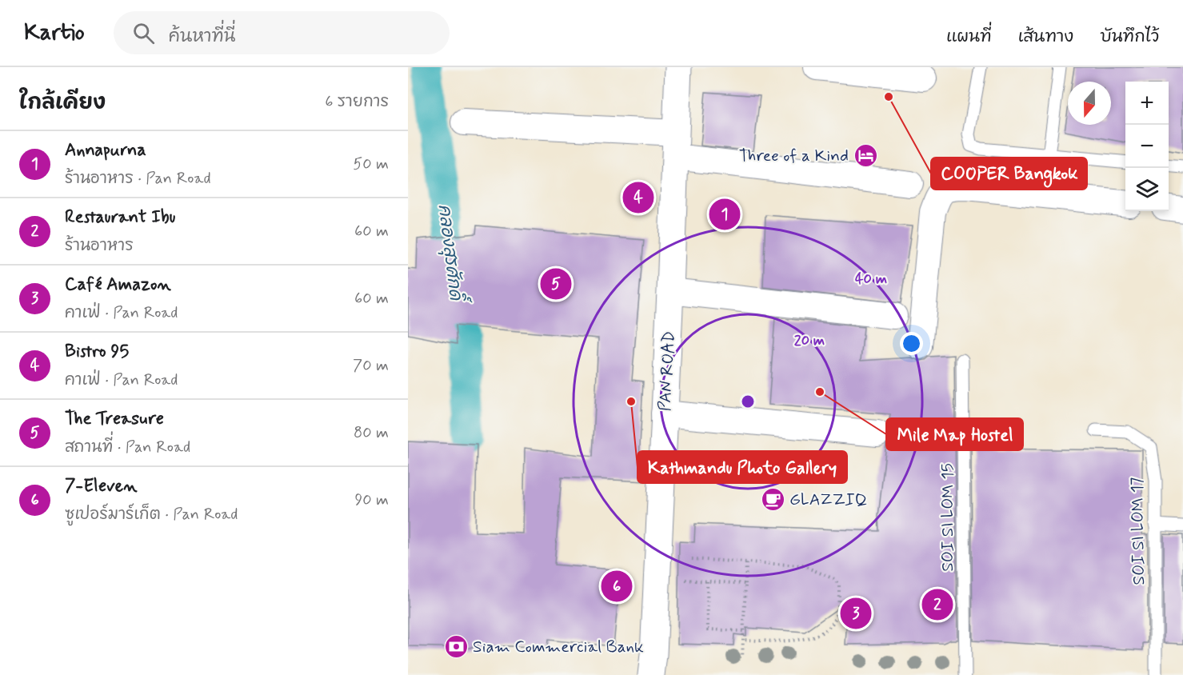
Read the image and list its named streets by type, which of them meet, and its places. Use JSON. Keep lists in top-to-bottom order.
{
  "streets": {
    "street": ["PAN ROAD"],
    "lane": ["SOI SI LOM 15", "SOI SI LOM 17"]
  },
  "water": ["คลองสุรศักดิ์"],
  "places": {
    "other": ["COOPER Bangkok", "Mile Map Hostel", "Kathmandu Photo Gallery"],
    "hotel": ["Three of a Kind"],
    "cafe": ["GLAZZIQ"],
    "bank": ["Siam Commercial Bank"]
  },
  "north": "bottom",
  "page": {
    "header": "Kartio",
    "search": "ค้นหาที่นี่",
    "nav": ["แผนที่", "เส้นทาง", "บันทึกไว้"],
    "heading": ["ใกล้เคียง", "6 รายการ"],
    "map_buttons": ["+", "−"],
    "list": [
      {
        "mark": "1",
        "name": "Annapurna",
        "note": "ร้านอาหาร · Pan Road",
        "value": "50 m"
      },
      {
        "mark": "2",
        "name": "Restaurant Ibu",
        "note": "ร้านอาหาร",
        "value": "60 m"
      },
      {
        "mark": "3",
        "name": "Café Amazon",
        "note": "คาเฟ่ · Pan Road",
        "value": "60 m"
      },
      {
        "mark": "4",
        "name": "Bistro 95",
        "note": "คาเฟ่ · Pan Road",
        "value": "70 m"
      },
      {
        "mark": "5",
        "name": "The Treasure",
        "note": "สถานที่ · Pan Road",
        "value": "80 m"
      },
      {
        "mark": "6",
        "name": "7-Eleven",
        "note": "ซูเปอร์มาร์เก็ต · Pan Road",
        "value": "90 m"
      }
    ],
    "pins": [
      "4",
      "1",
      "5",
      "6",
      "2",
      "3"
    ]
  },
  "rings": ["40 m", "20 m"]
}
